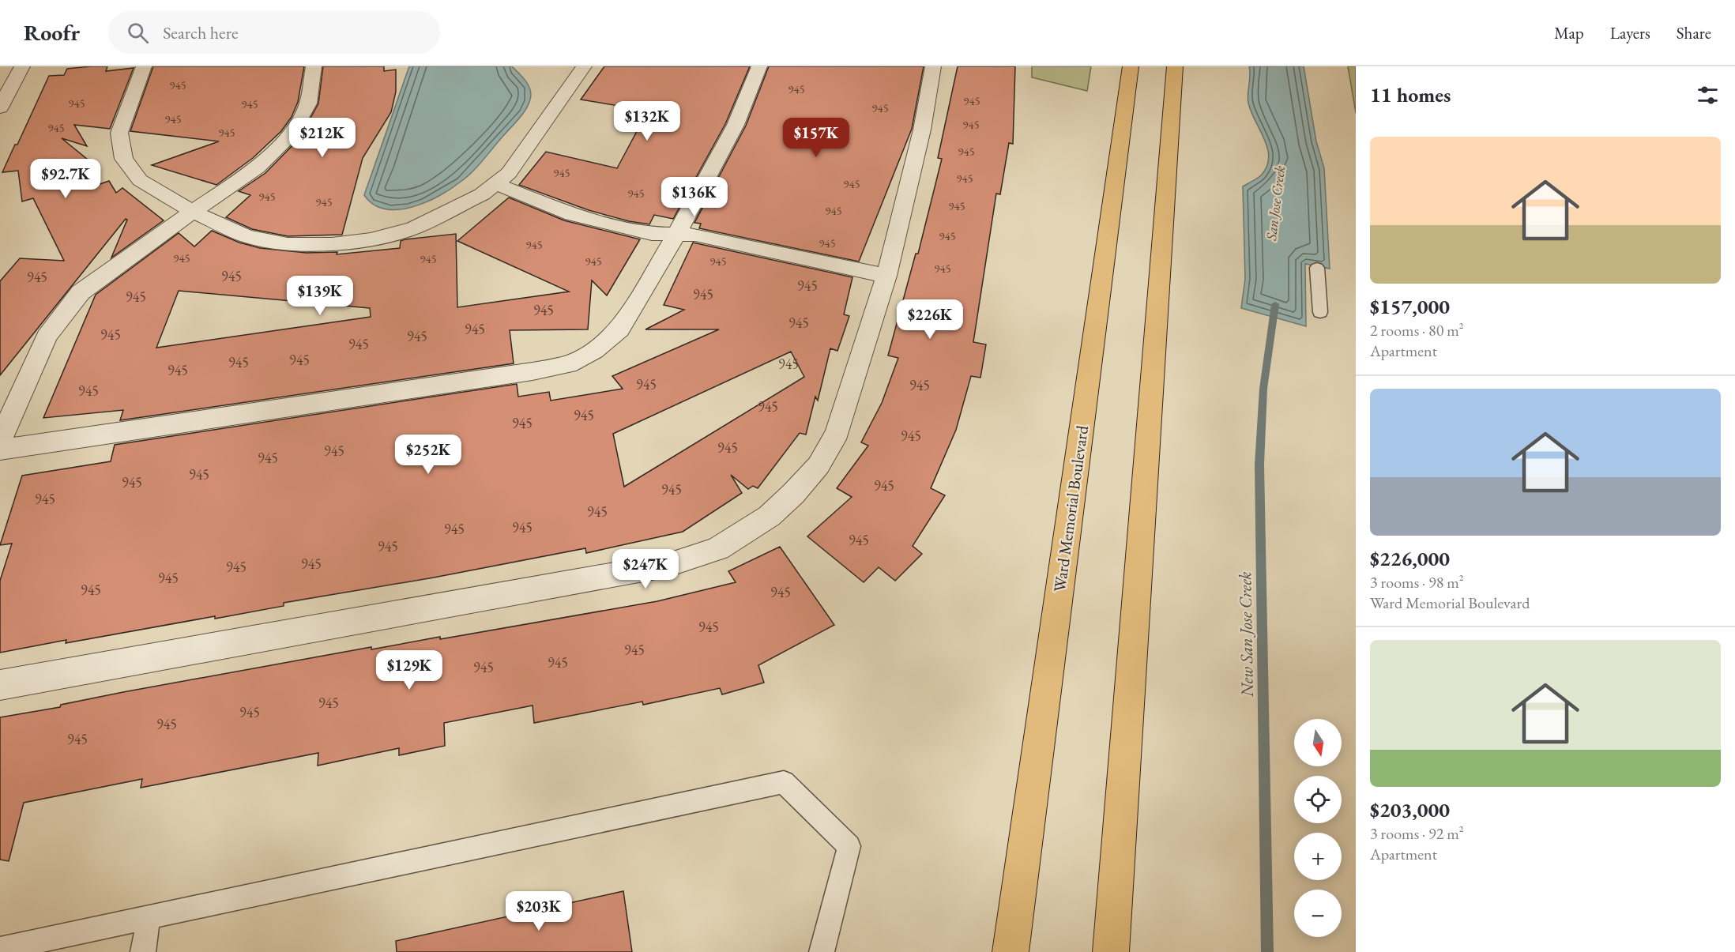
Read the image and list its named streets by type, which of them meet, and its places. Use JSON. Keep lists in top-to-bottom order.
{
  "streets": {
    "highway": ["Ward Memorial Boulevard"]
  },
  "water": ["San Jose Creek", "New San Jose Creek"],
  "house_numbers": [
    "945",
    "945",
    "945",
    "945",
    "945",
    "945",
    "945",
    "945",
    "945",
    "945",
    "945",
    "945",
    "945",
    "945",
    "945",
    "945",
    "945",
    "945",
    "945",
    "945",
    "945",
    "945",
    "945",
    "945",
    "945",
    "945",
    "945",
    "945",
    "945",
    "945",
    "945",
    "945",
    "945",
    "945",
    "945",
    "945",
    "945",
    "945",
    "945",
    "945",
    "945",
    "945",
    "945",
    "945",
    "945",
    "945",
    "945",
    "945",
    "945",
    "945",
    "945",
    "945",
    "945",
    "945",
    "945",
    "945",
    "945",
    "945",
    "945",
    "945",
    "945",
    "945",
    "945",
    "945",
    "945",
    "945",
    "945",
    "945",
    "945",
    "945",
    "945",
    "945",
    "945",
    "945",
    "945"
  ],
  "north": "bottom",
  "page": {
    "header": "Roofr",
    "search": "Search here",
    "nav": ["Map", "Layers", "Share"],
    "heading": "11 homes",
    "price": [
      "$132K",
      "$212K",
      "$157K",
      "$92.7K",
      "$136K",
      "$139K",
      "$226K",
      "$252K",
      "$247K",
      "$129K",
      "$203K"
    ],
    "list": [
      {
        "name": "$157,000",
        "note": "2 rooms · 80 m² · Apartment"
      },
      {
        "name": "$226,000",
        "note": "3 rooms · 98 m² · Ward Memorial Boulevard"
      },
      {
        "name": "$203,000",
        "note": "3 rooms · 92 m² · Apartment"
      }
    ],
    "map_buttons": ["+", "−"]
  }
}
